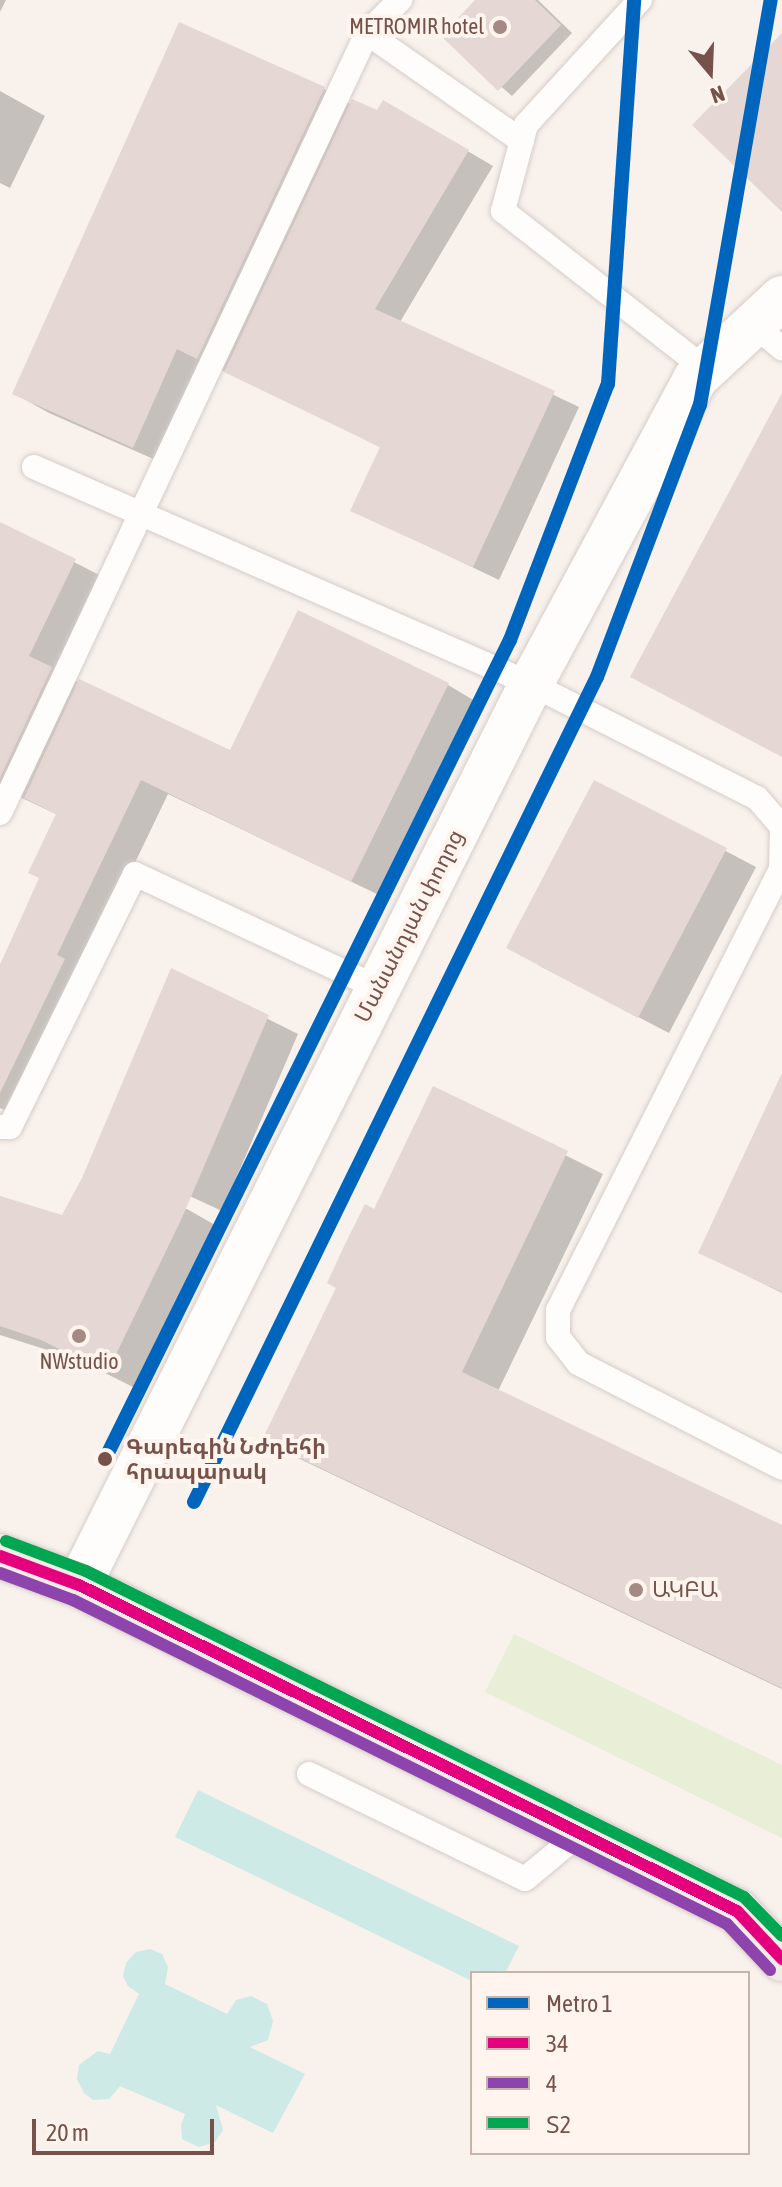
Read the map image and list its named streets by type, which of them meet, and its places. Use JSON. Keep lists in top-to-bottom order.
{
  "streets": {
    "street": ["Մանանդյան փողոց"]
  },
  "places": [
    "METROMIR hotel",
    "NWstudio",
    "Գարեգին Նժդեհի հրապարակ",
    "ԱԿԲԱ"
  ],
  "lines": [
    "metro line 1",
    "transit line Տ2",
    "transit line 34",
    "transit line 4"
  ],
  "legend": [
    "Metro 1",
    "34",
    "4",
    "Տ2"
  ],
  "scale_bar": "20 m",
  "north": "bottom"
}
